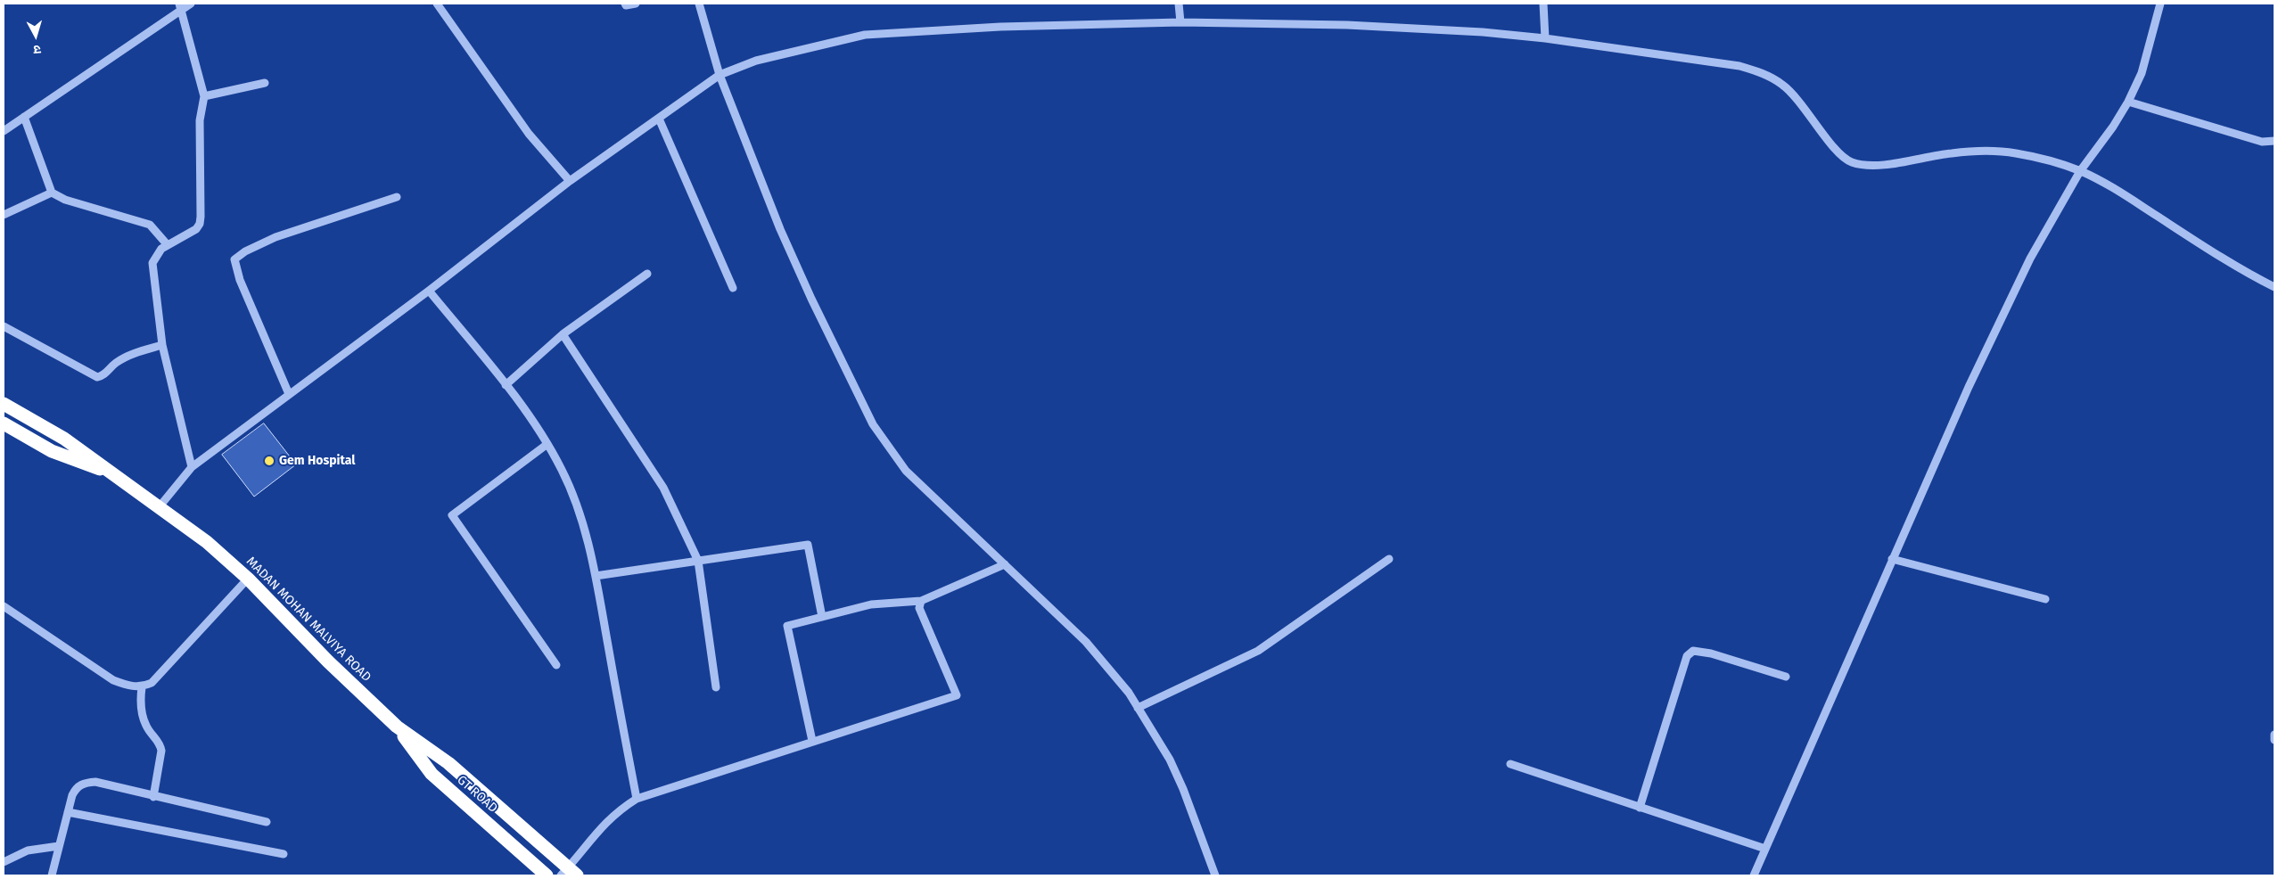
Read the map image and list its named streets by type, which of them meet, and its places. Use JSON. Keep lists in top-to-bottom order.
{
  "streets": {
    "highway": ["MADAN MOHAN MALVIYA ROAD", "GT ROAD"]
  },
  "crossings": [
    ["MADAN MOHAN MALVIYA ROAD", "GT ROAD"]
  ],
  "places": ["Gem Hospital"],
  "north": "bottom"
}
